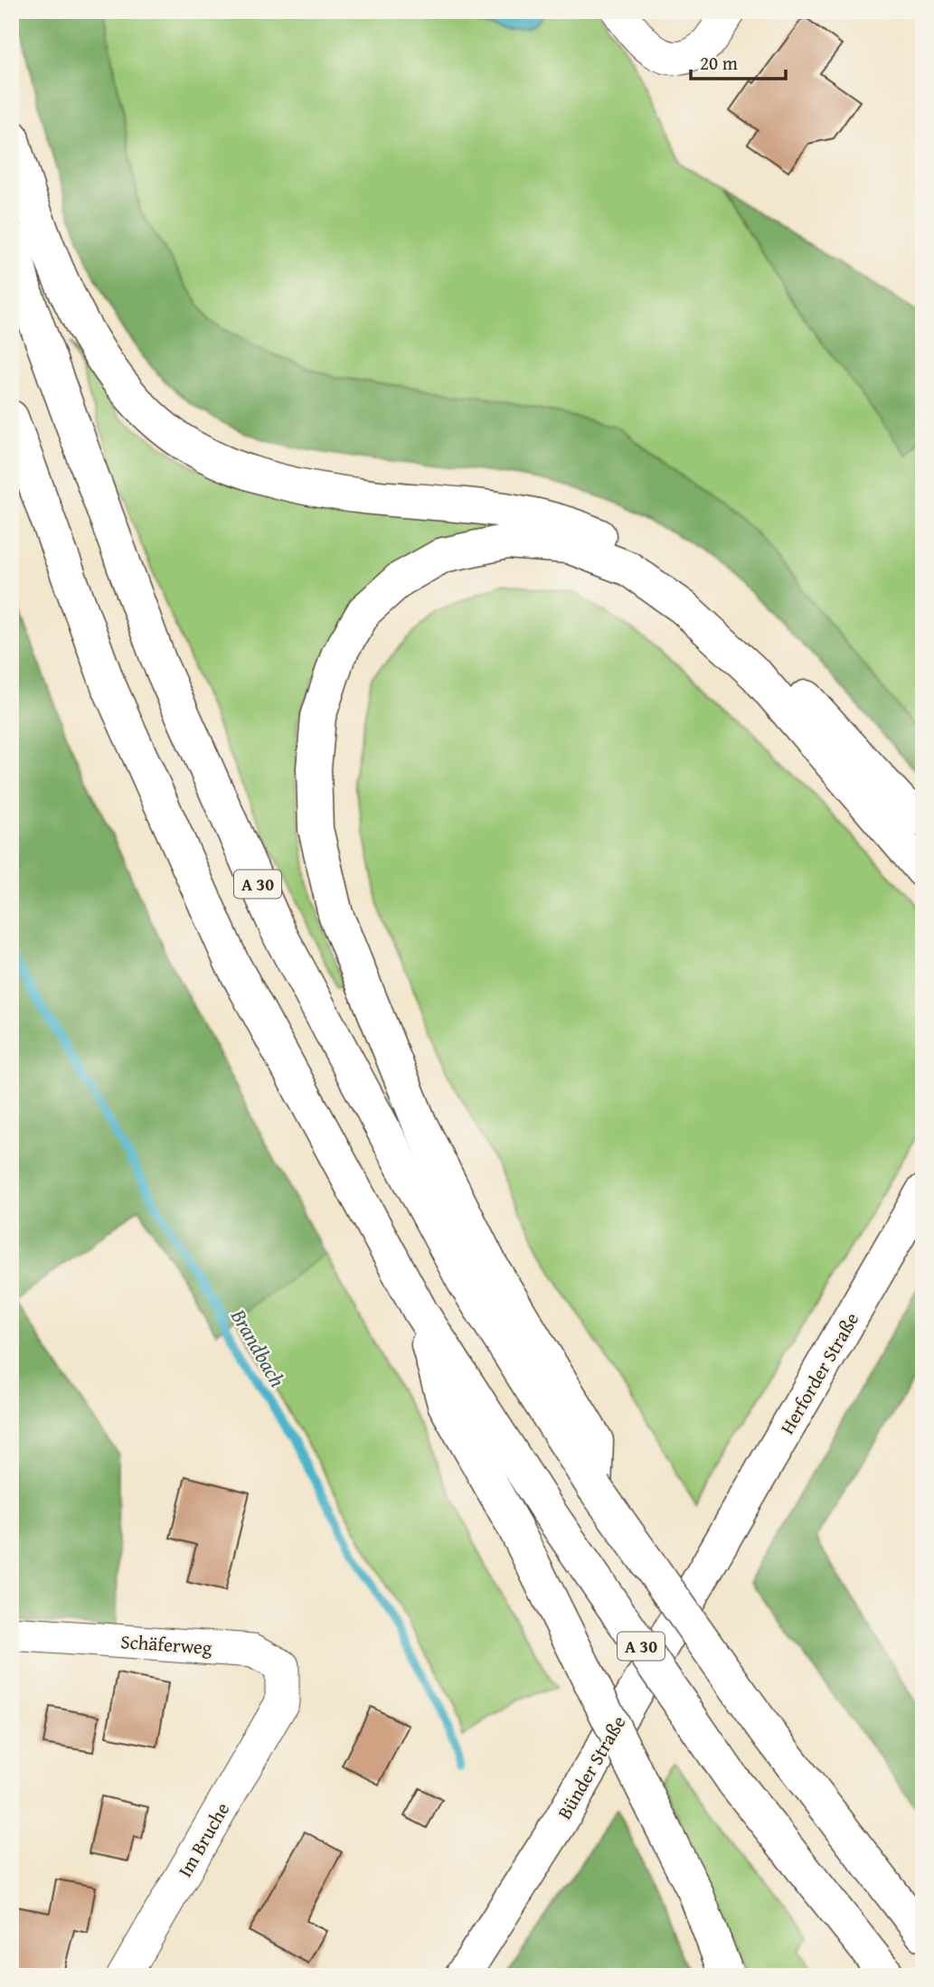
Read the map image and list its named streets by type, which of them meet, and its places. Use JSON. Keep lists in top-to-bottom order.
{
  "streets": {
    "main road": ["A 30", "Herforder Straße", "Bünder Straße"],
    "street": ["Schäferweg", "Im Bruche"]
  },
  "crossings": [
    ["Herforder Straße", "Bünder Straße"],
    ["Schäferweg", "Im Bruche"]
  ],
  "water": ["Brandbach"],
  "scale_bar": "20 m"
}
